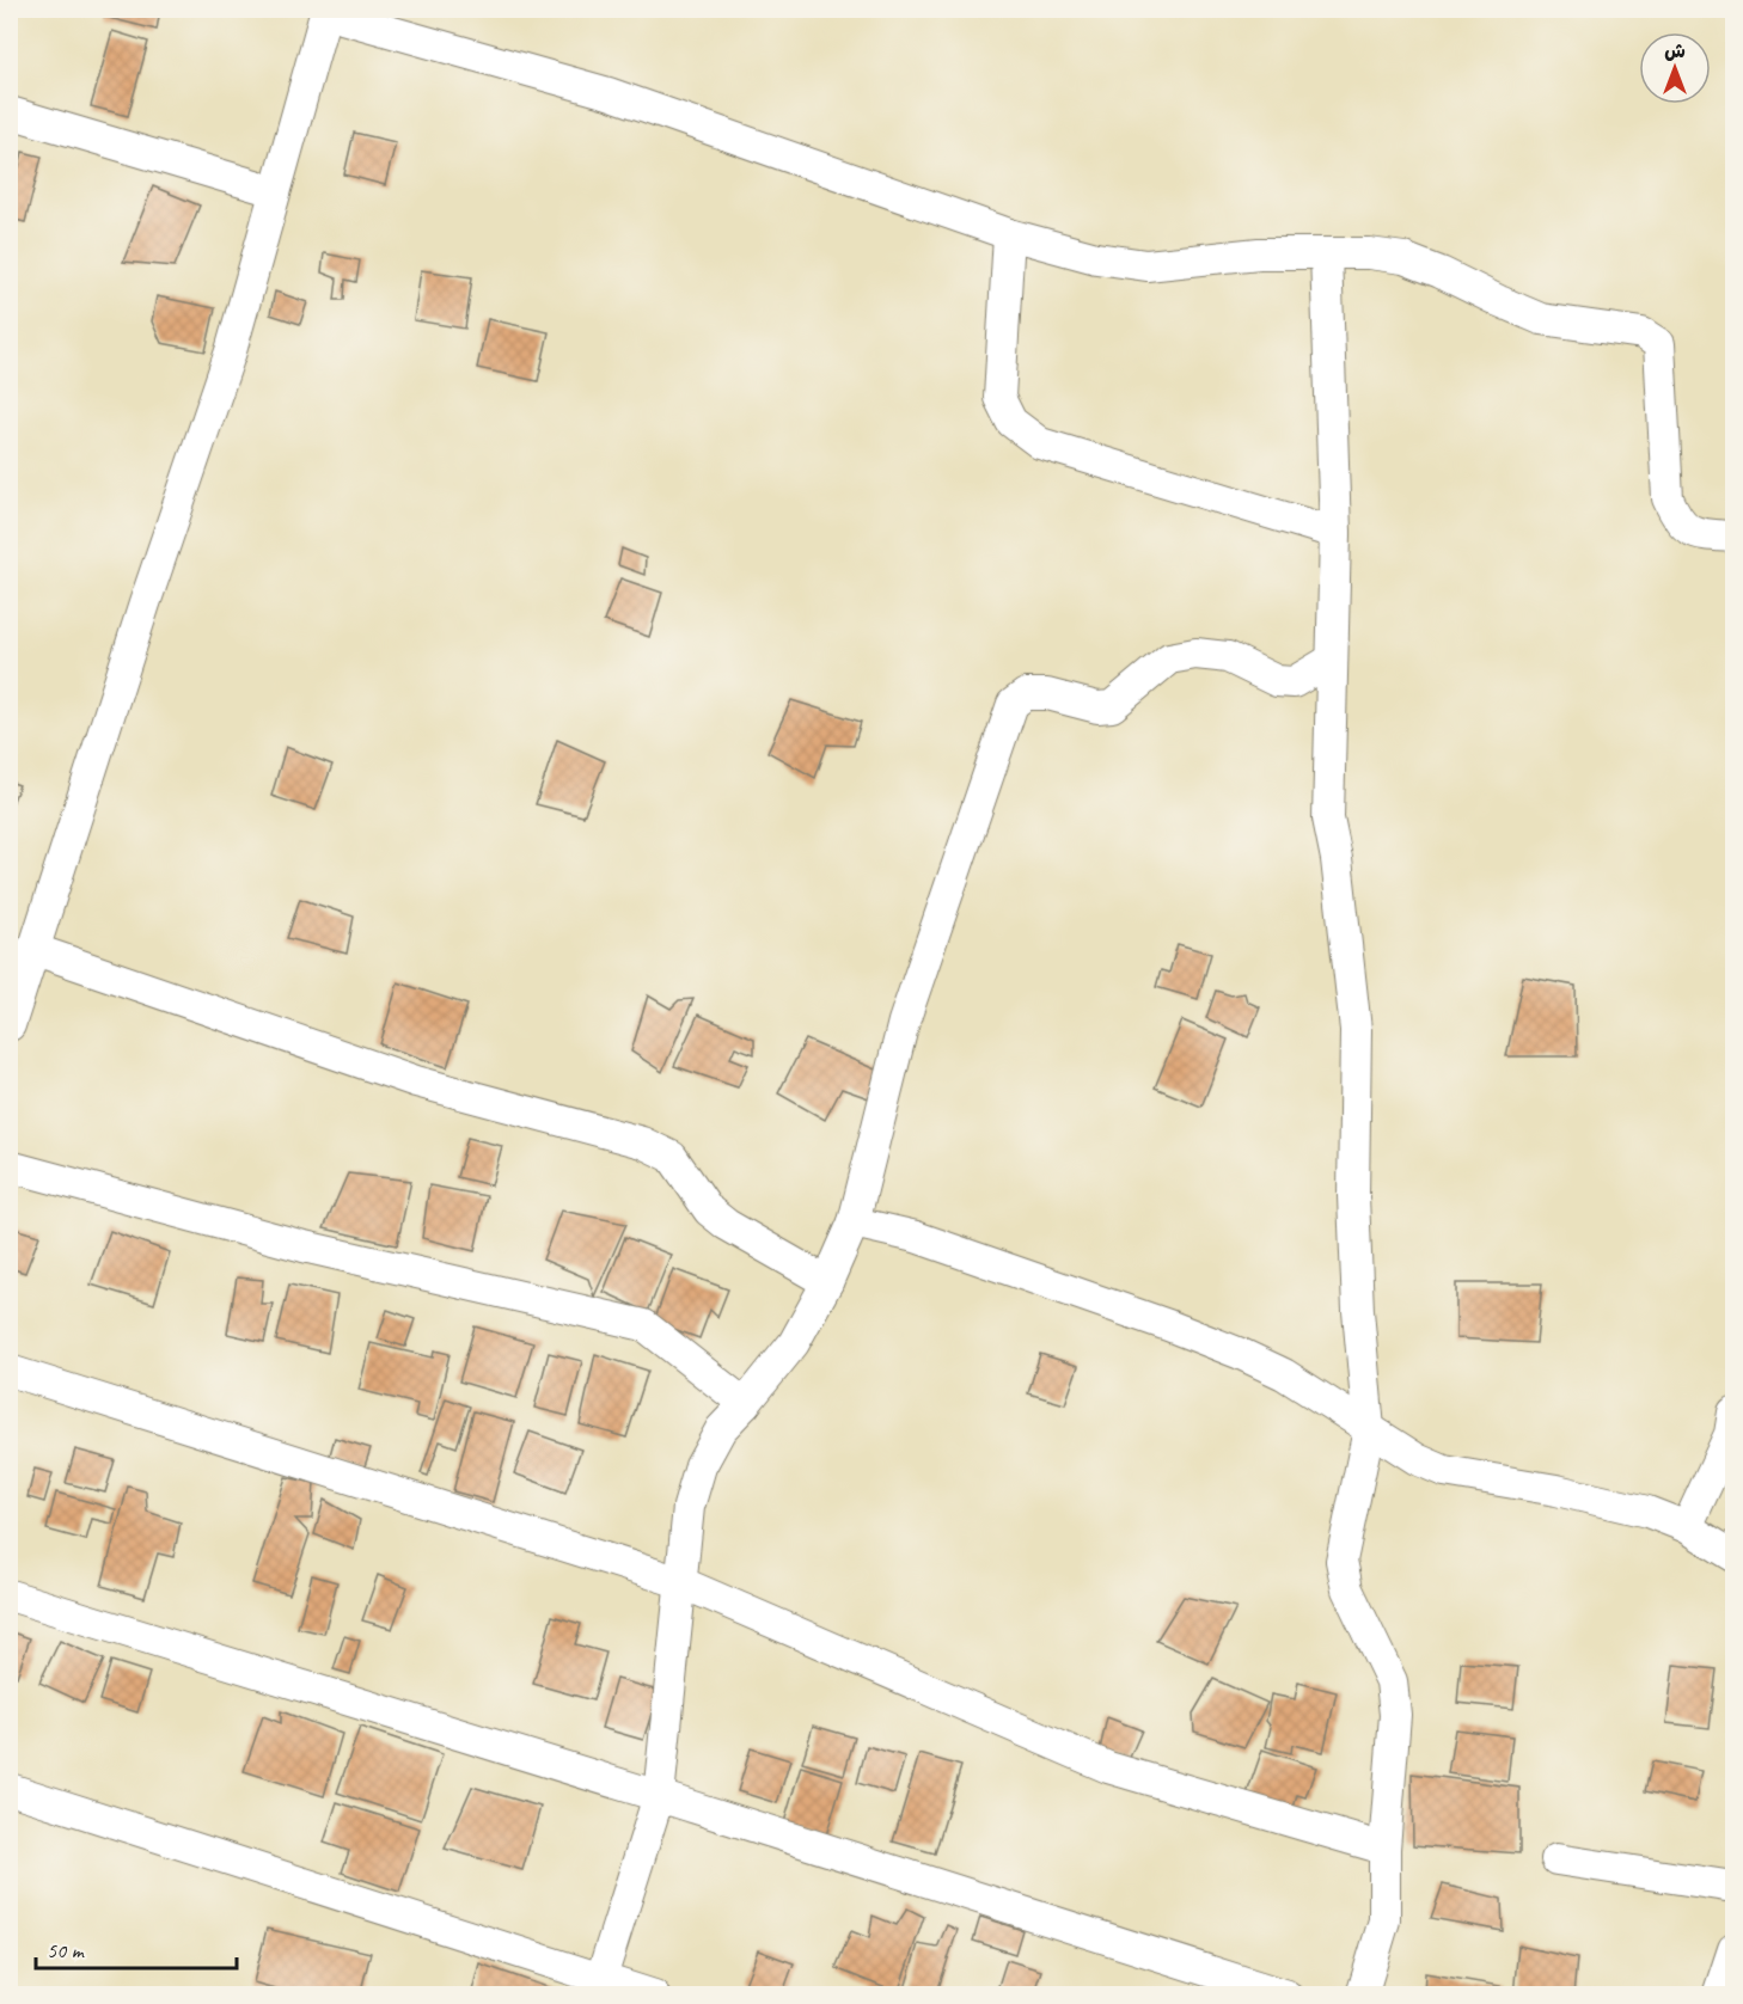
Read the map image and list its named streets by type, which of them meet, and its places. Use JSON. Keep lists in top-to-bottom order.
{
  "scale_bar": "50 m",
  "north": "top"
}
